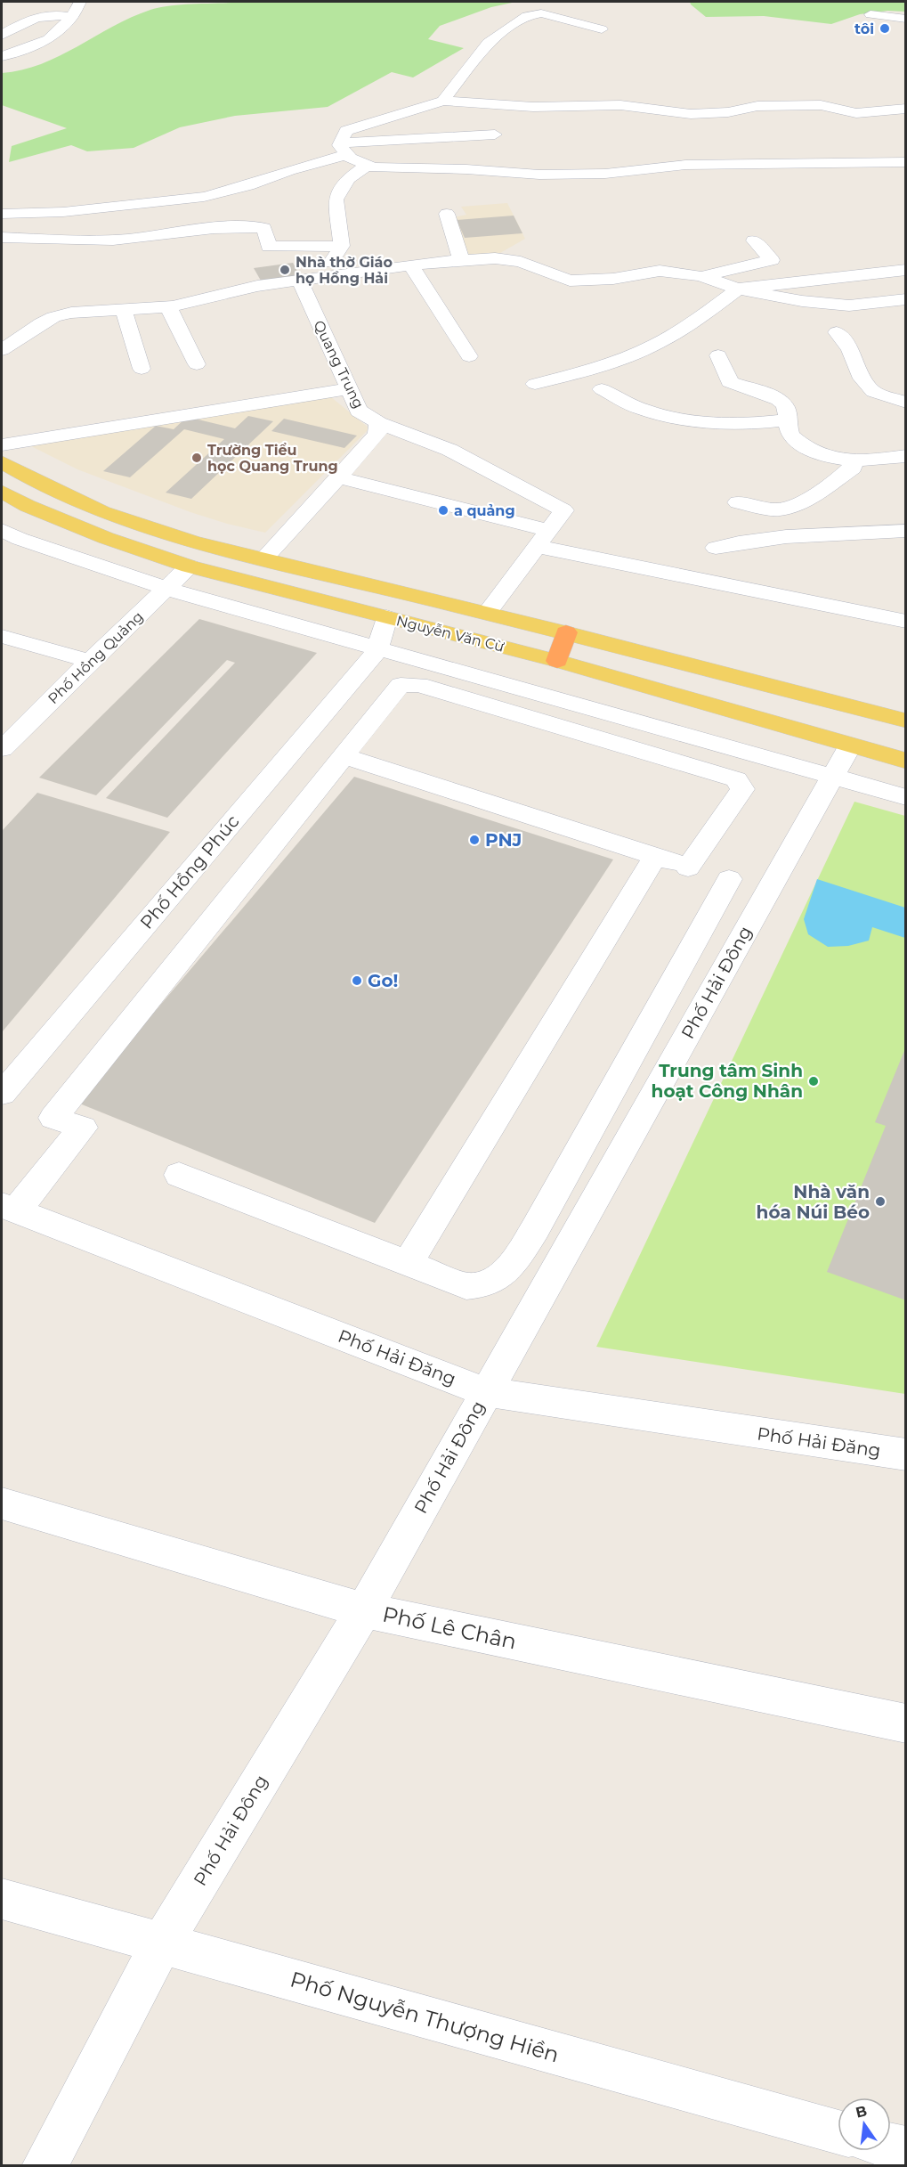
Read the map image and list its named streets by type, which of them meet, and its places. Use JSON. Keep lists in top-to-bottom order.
{
  "streets": {
    "main road": ["Nguyễn Văn Cừ"],
    "street": [
      "Quang Trung",
      "Phố Hồng Quảng",
      "Phố Hồng Phúc",
      "Phố Hải Đông",
      "Phố Hải Đăng",
      "Phố Lê Chân",
      "Phố Nguyễn Thượng Hiền"
    ]
  },
  "crossings": [
    ["Quang Trung", "Nguyễn Văn Cừ"],
    ["Nguyễn Văn Cừ", "Phố Hồng Quảng"],
    ["Nguyễn Văn Cừ", "Phố Hồng Phúc"],
    ["Nguyễn Văn Cừ", "Phố Hải Đông"],
    ["Phố Hải Đông", "Phố Hải Đăng"],
    ["Phố Hải Đông", "Phố Lê Chân"],
    ["Phố Hải Đông", "Phố Nguyễn Thượng Hiền"]
  ],
  "places": [
    "tôi",
    "Nhà thờ Giáo họ Hồng Hải",
    "Trường Tiểu học Quang Trung",
    "a quảng",
    "PNJ",
    "Go!",
    "Trung tâm Sinh hoạt Công Nhân",
    "Nhà văn hóa Núi Béo"
  ],
  "north": "top"
}
